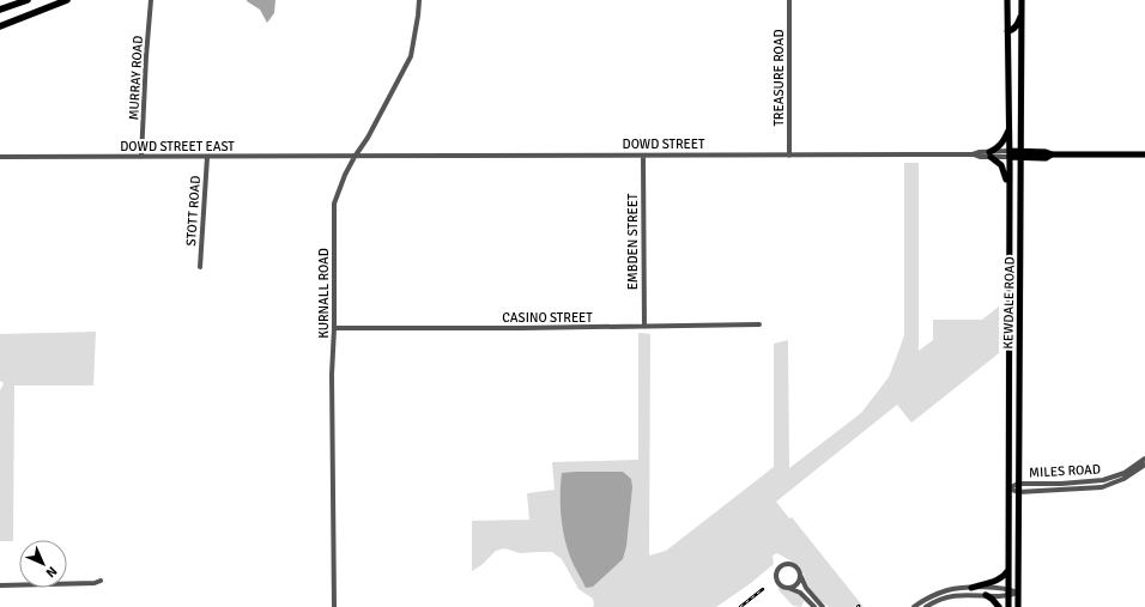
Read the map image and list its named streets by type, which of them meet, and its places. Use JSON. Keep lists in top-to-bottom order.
{
  "streets": {
    "main road": ["DOWD STREET", "KEWDALE ROAD"],
    "street": [
      "MURRAY ROAD",
      "TREASURE ROAD",
      "DOWD STREET EAST",
      "STOTT ROAD",
      "EMBDEN STREET",
      "KURNALL ROAD",
      "CASINO STREET",
      "MILES ROAD"
    ]
  },
  "crossings": [
    ["MURRAY ROAD", "DOWD STREET EAST"],
    ["TREASURE ROAD", "DOWD STREET"],
    ["DOWD STREET", "DOWD STREET EAST"],
    ["DOWD STREET", "EMBDEN STREET"],
    ["DOWD STREET", "KURNALL ROAD"],
    ["DOWD STREET", "KEWDALE ROAD"],
    ["DOWD STREET EAST", "STOTT ROAD"],
    ["DOWD STREET EAST", "KURNALL ROAD"],
    ["EMBDEN STREET", "CASINO STREET"],
    ["KURNALL ROAD", "CASINO STREET"],
    ["KEWDALE ROAD", "MILES ROAD"]
  ],
  "north": "bottom right"
}
